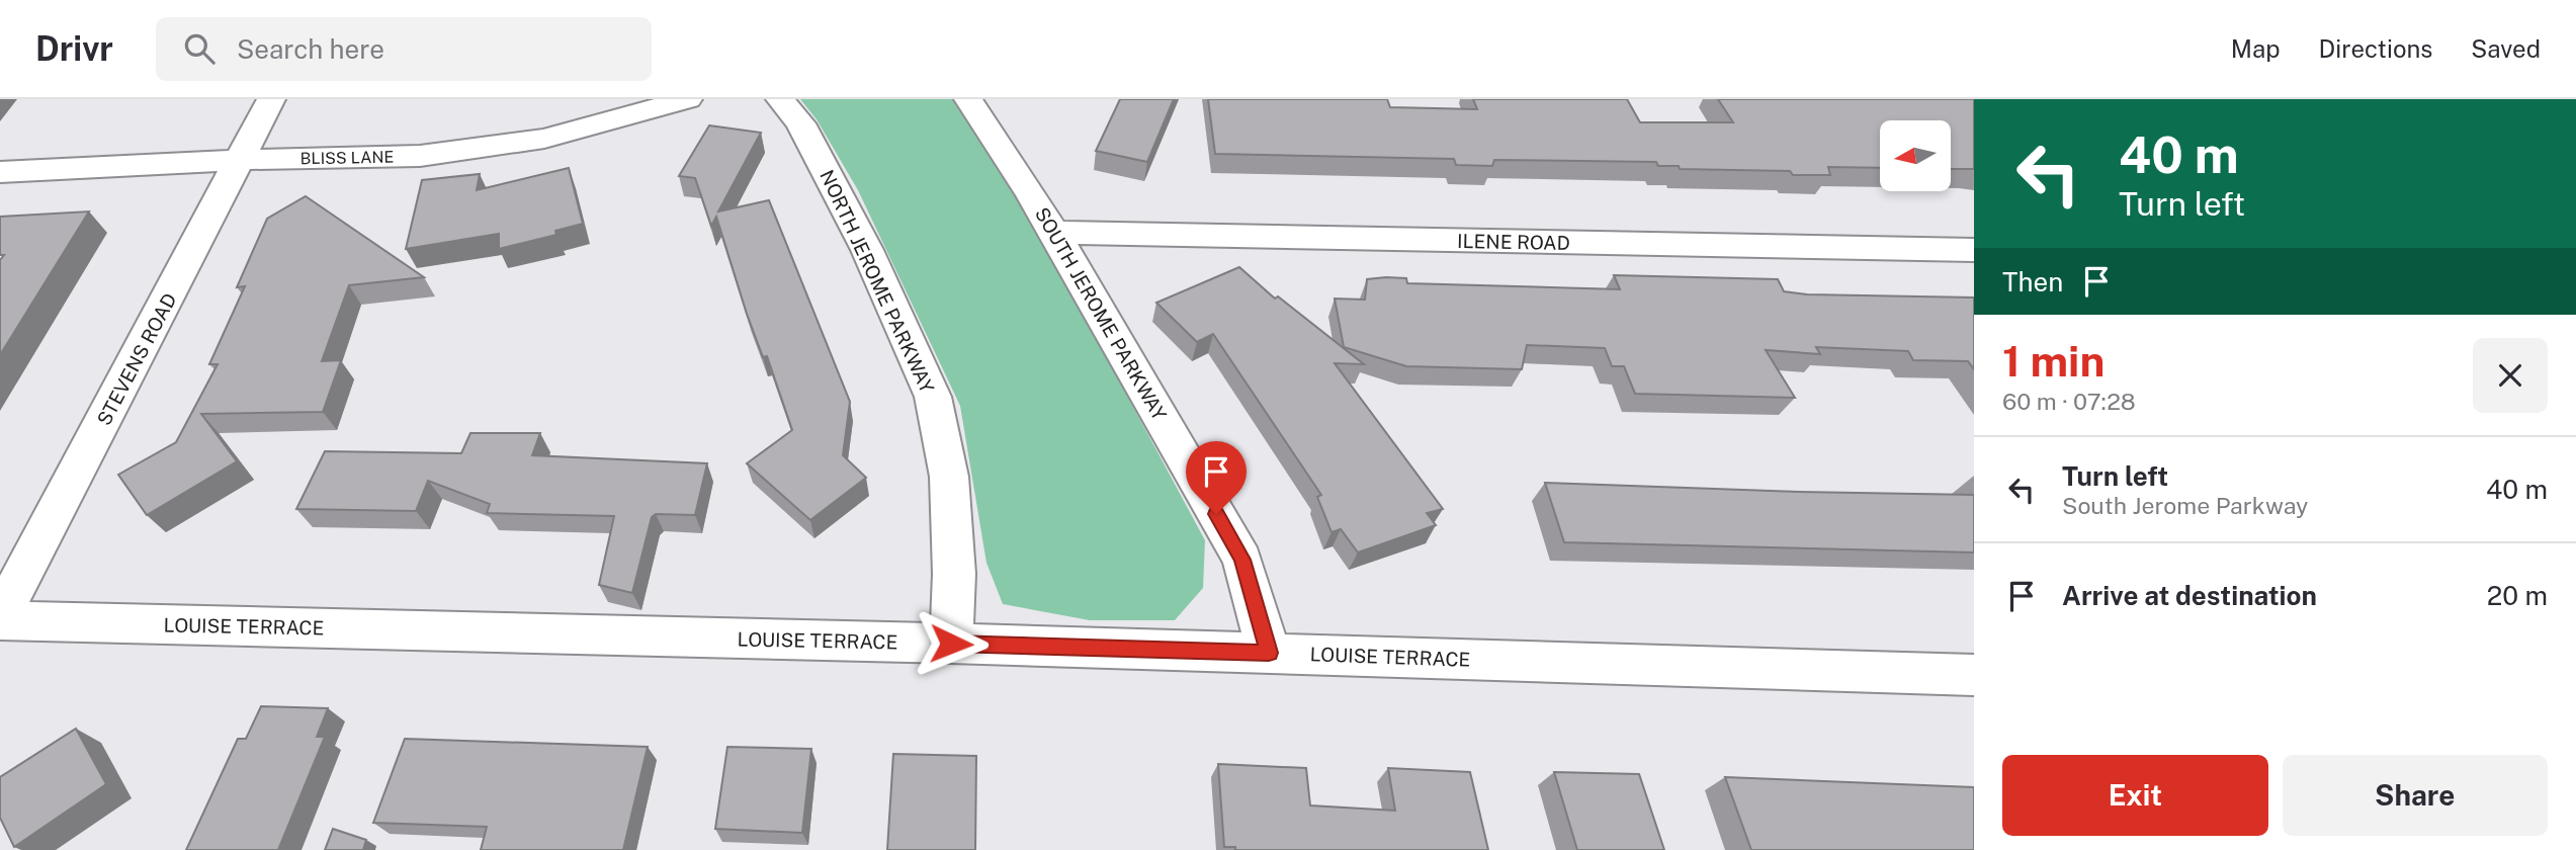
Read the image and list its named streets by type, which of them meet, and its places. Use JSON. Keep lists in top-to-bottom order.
{
  "streets": {
    "street": [
      "BLISS LANE",
      "ILENE ROAD",
      "NORTH JEROME PARKWAY",
      "SOUTH JEROME PARKWAY",
      "STEVENS ROAD",
      "LOUISE TERRACE"
    ]
  },
  "crossings": [
    ["BLISS LANE", "STEVENS ROAD"],
    ["ILENE ROAD", "SOUTH JEROME PARKWAY"],
    ["NORTH JEROME PARKWAY", "LOUISE TERRACE"],
    ["SOUTH JEROME PARKWAY", "LOUISE TERRACE"],
    ["STEVENS ROAD", "LOUISE TERRACE"]
  ],
  "north": "left",
  "page": {
    "header": "Drivr",
    "search": "Search here",
    "nav": ["Map", "Directions", "Saved"],
    "turn": ["40 m", "Turn left"],
    "then": "Then",
    "heading": ["1 min", "60 m · 07:28"],
    "list": [
      {
        "name": "Turn left",
        "note": "South Jerome Parkway",
        "value": "40 m"
      },
      {
        "name": "Arrive at destination",
        "value": "20 m"
      }
    ],
    "buttons": ["Exit", "Share"]
  }
}
